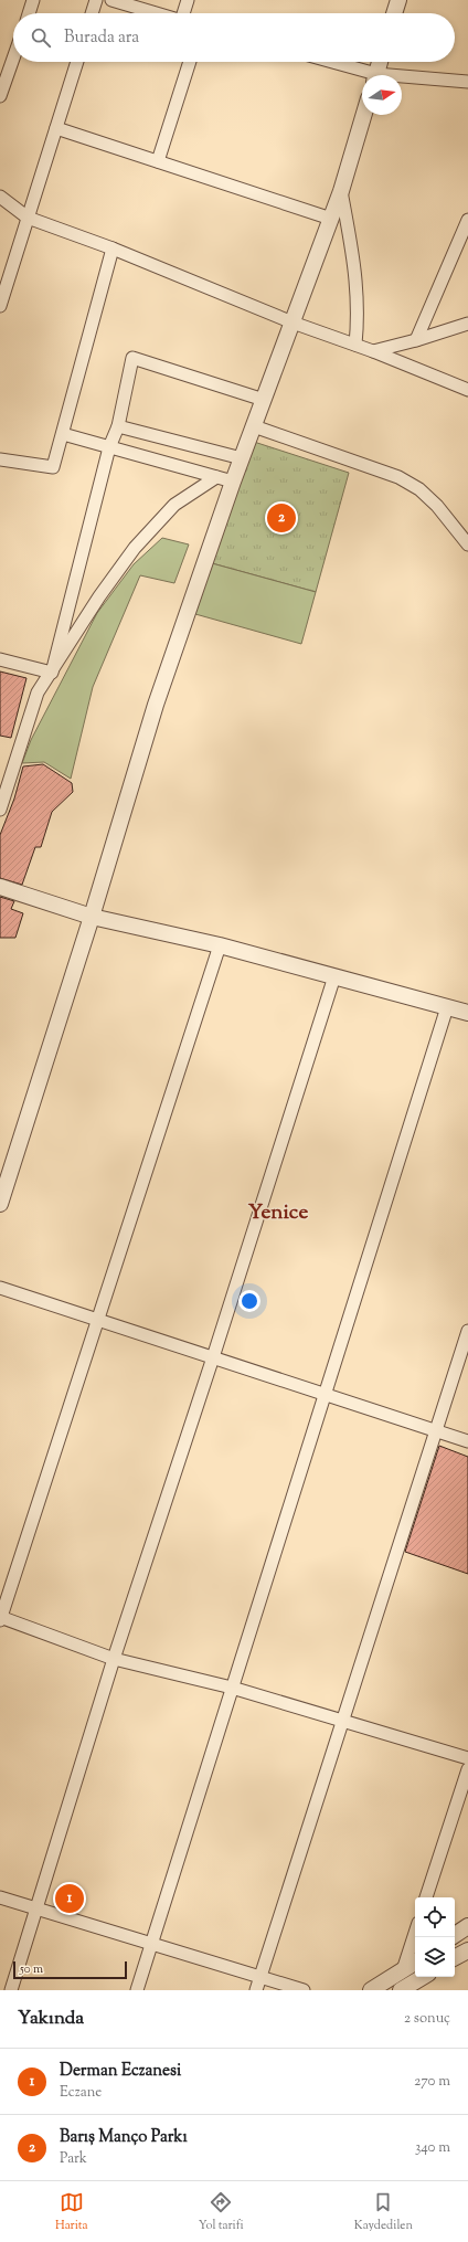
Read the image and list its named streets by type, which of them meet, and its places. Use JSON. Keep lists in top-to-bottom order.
{
  "districts": ["Yenice"],
  "scale_bar": "50 m",
  "north": "right",
  "page": {
    "search": "Burada ara",
    "pins": ["2", "1"],
    "scale": "50 m",
    "heading": ["Yakında", "2 sonuç"],
    "list": [
      {
        "mark": "1",
        "name": "Derman Eczanesi",
        "note": "Eczane",
        "value": "270 m"
      },
      {
        "mark": "2",
        "name": "Barış Manço Parkı",
        "note": "Park",
        "value": "340 m"
      }
    ],
    "nav": ["Harita", "Yol tarifi", "Kaydedilen"]
  }
}
